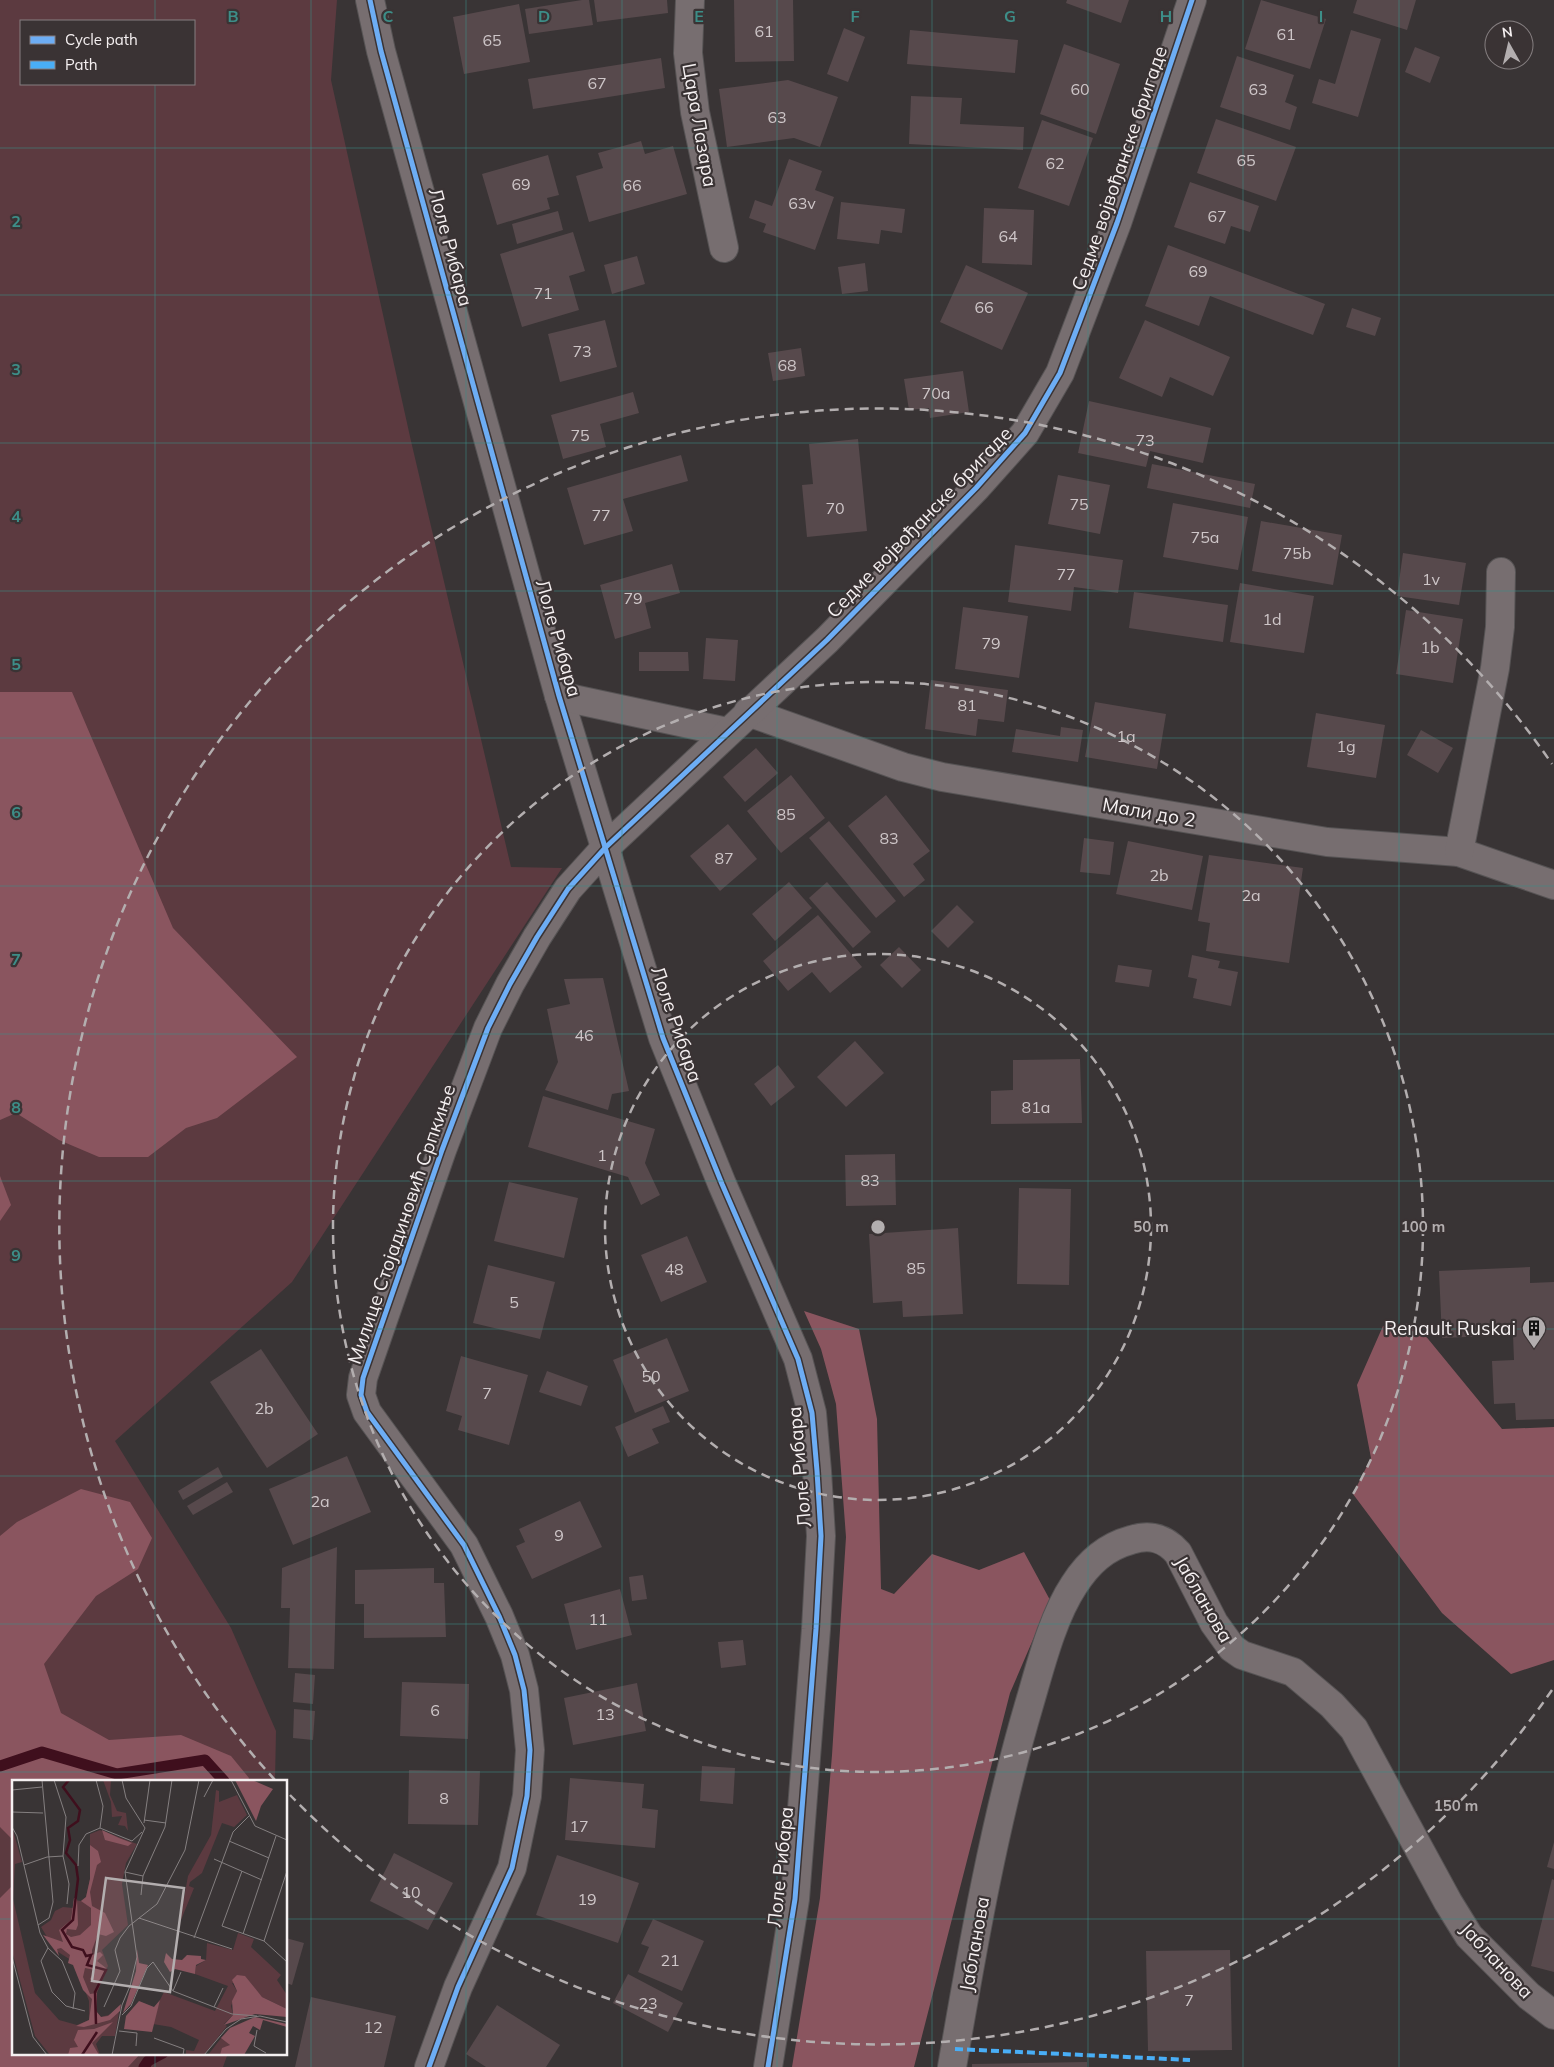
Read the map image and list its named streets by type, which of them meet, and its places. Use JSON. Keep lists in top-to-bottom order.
{
  "streets": {
    "street": [
      "Цара Лазара",
      "Седме војвођанске бригаде",
      "Лоле Рибара",
      "Мали до 2",
      "Милице Стојадиновић Српкиње",
      "Јабланова"
    ]
  },
  "crossings": [
    ["Седме војвођанске бригаде", "Лоле Рибара"],
    ["Седме војвођанске бригаде", "Мали до 2"],
    ["Седме војвођанске бригаде", "Милице Стојадиновић Српкиње"],
    ["Лоле Рибара", "Милице Стојадиновић Српкиње"]
  ],
  "places": {
    "building": ["Renault Ruskai"]
  },
  "house_numbers": [
    "61",
    "61",
    "65",
    "67",
    "60",
    "63",
    "63",
    "65",
    "62",
    "69",
    "66",
    "63v",
    "67",
    "64",
    "69",
    "71",
    "66",
    "73",
    "68",
    "70a",
    "75",
    "73",
    "75",
    "70",
    "77",
    "75a",
    "75b",
    "77",
    "1v",
    "79",
    "1d",
    "79",
    "1b",
    "81",
    "1a",
    "1g",
    "85",
    "83",
    "87",
    "2b",
    "2a",
    "46",
    "81a",
    "1",
    "83",
    "85",
    "48",
    "5",
    "50",
    "7",
    "2b",
    "2a",
    "9",
    "11",
    "6",
    "13",
    "8",
    "17",
    "10",
    "19",
    "21",
    "7",
    "23",
    "12"
  ],
  "legend": ["Cycle path", "Path"],
  "north": "top",
  "grid": {
    "columns": [
      "B",
      "C",
      "D",
      "E",
      "F",
      "G",
      "H",
      "I"
    ],
    "rows": [
      "2",
      "3",
      "4",
      "5",
      "6",
      "7",
      "8",
      "9"
    ]
  },
  "rings": ["50 m", "100 m", "150 m"]
}
